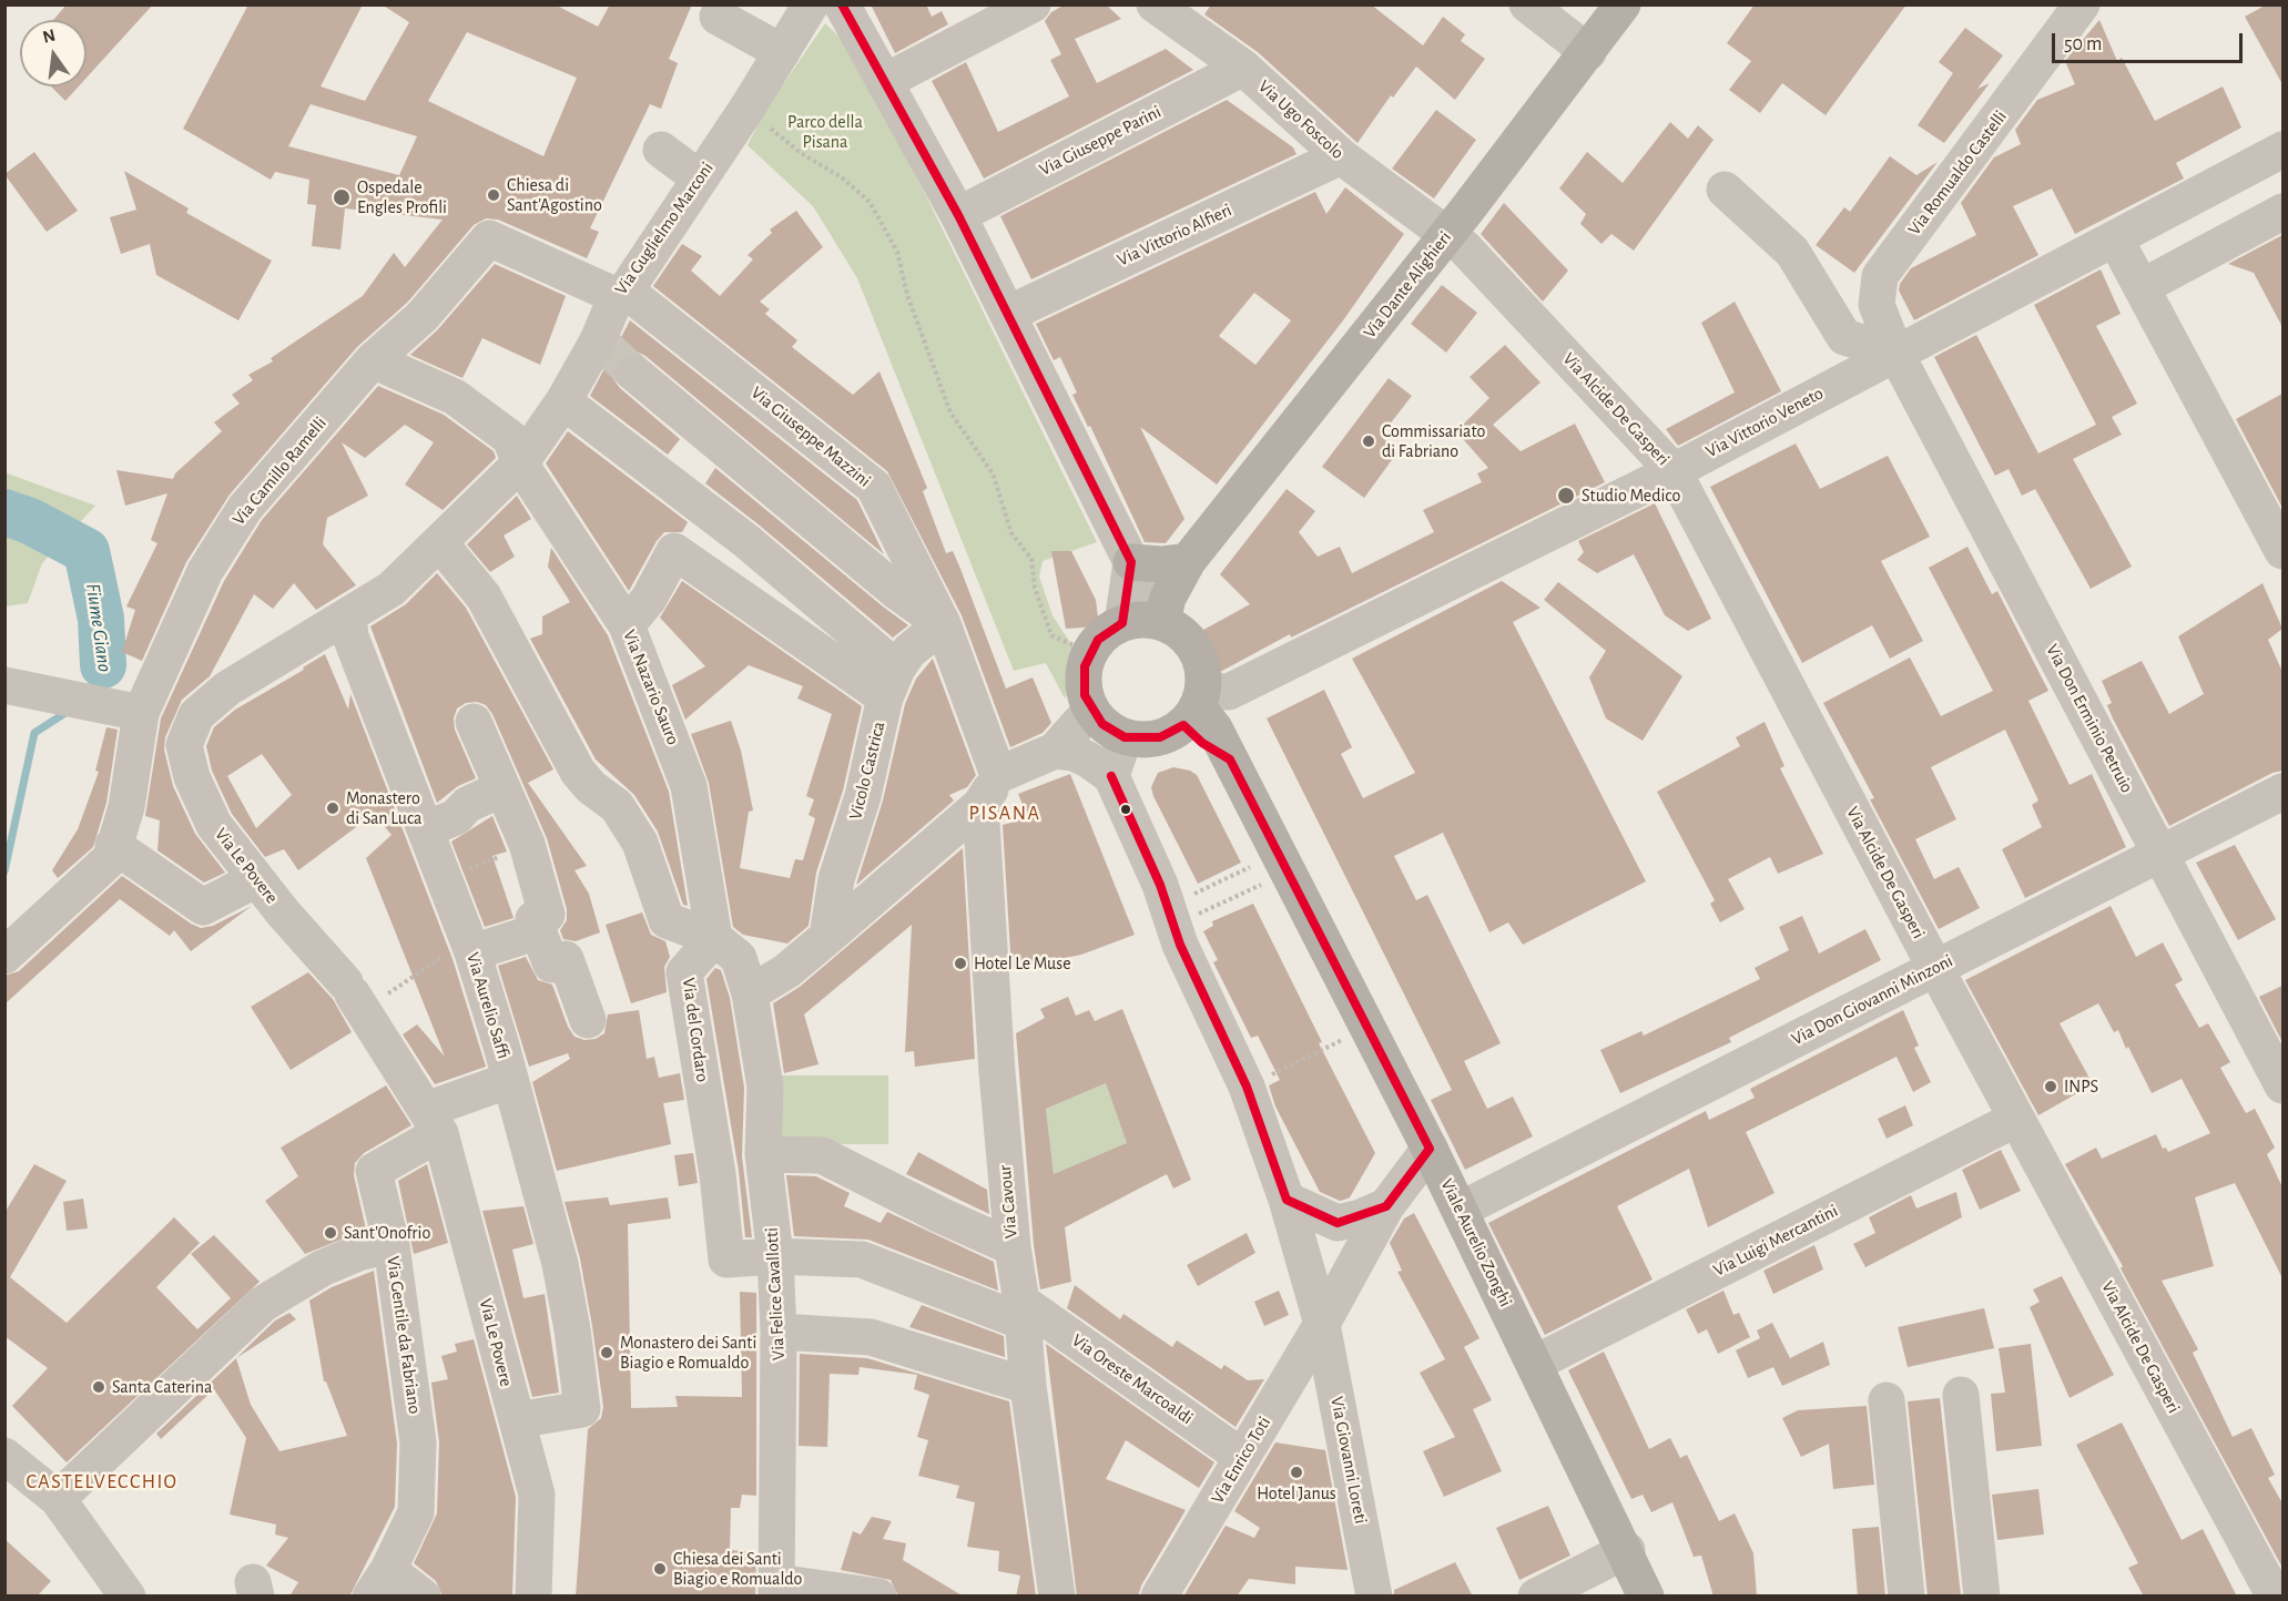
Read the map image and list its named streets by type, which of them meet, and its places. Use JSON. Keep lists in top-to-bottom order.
{
  "streets": {
    "main road": ["Via Dante Alighieri", "Viale Aurelio Zonghi"],
    "street": [
      "Via Ugo Foscolo",
      "Via Giuseppe Parini",
      "Via Romualdo Castelli",
      "Via Guglielmo Marconi",
      "Via Vittorio Alfieri",
      "Via Alcide De Gasperi",
      "Via Vittorio Veneto",
      "Via Giuseppe Mazzini",
      "Via Camillo Ramelli",
      "Via Nazario Sauro",
      "Via Don Erminio Petruio",
      "Vicolo Castrica",
      "Via Le Povere",
      "Via Don Giovanni Minzoni",
      "Via Aurelio Saffi",
      "Via del Cordaro",
      "Via Cavour",
      "Via Luigi Mercantini",
      "Via Felice Cavallotti",
      "Via Gentile da Fabriano",
      "Via Oreste Marcoaldi",
      "Via Enrico Toti",
      "Via Giovanni Loreti"
    ]
  },
  "crossings": [
    ["Via Ugo Foscolo", "Via Giuseppe Parini"],
    ["Via Ugo Foscolo", "Via Vittorio Alfieri"],
    ["Via Ugo Foscolo", "Via Dante Alighieri"],
    ["Via Ugo Foscolo", "Via Alcide De Gasperi"],
    ["Via Romualdo Castelli", "Via Vittorio Veneto"],
    ["Via Romualdo Castelli", "Via Don Erminio Petruio"],
    ["Via Guglielmo Marconi", "Via Giuseppe Mazzini"],
    ["Via Guglielmo Marconi", "Via Camillo Ramelli"],
    ["Via Guglielmo Marconi", "Via Nazario Sauro"],
    ["Via Guglielmo Marconi", "Via Le Povere"],
    ["Via Guglielmo Marconi", "Via Aurelio Saffi"],
    ["Via Dante Alighieri", "Via Alcide De Gasperi"],
    ["Via Dante Alighieri", "Via Vittorio Veneto"],
    ["Via Dante Alighieri", "Viale Aurelio Zonghi"],
    ["Via Alcide De Gasperi", "Via Vittorio Veneto"],
    ["Via Alcide De Gasperi", "Via Don Giovanni Minzoni"],
    ["Via Alcide De Gasperi", "Via Luigi Mercantini"],
    ["Via Vittorio Veneto", "Via Don Erminio Petruio"],
    ["Via Vittorio Veneto", "Viale Aurelio Zonghi"],
    ["Via Giuseppe Mazzini", "Via Camillo Ramelli"],
    ["Via Giuseppe Mazzini", "Vicolo Castrica"],
    ["Via Giuseppe Mazzini", "Via Cavour"],
    ["Via Camillo Ramelli", "Via Nazario Sauro"],
    ["Via Nazario Sauro", "Via del Cordaro"],
    ["Via Nazario Sauro", "Via Felice Cavallotti"],
    ["Via Don Erminio Petruio", "Via Don Giovanni Minzoni"],
    ["Via Le Povere", "Via Aurelio Saffi"],
    ["Via Le Povere", "Via Gentile da Fabriano"],
    ["Via Don Giovanni Minzoni", "Viale Aurelio Zonghi"],
    ["Via del Cordaro", "Via Felice Cavallotti"],
    ["Via del Cordaro", "Via Oreste Marcoaldi"],
    ["Via Cavour", "Via Oreste Marcoaldi"],
    ["Via Luigi Mercantini", "Viale Aurelio Zonghi"],
    ["Viale Aurelio Zonghi", "Via Enrico Toti"],
    ["Viale Aurelio Zonghi", "Via Giovanni Loreti"],
    ["Via Felice Cavallotti", "Via Oreste Marcoaldi"],
    ["Via Oreste Marcoaldi", "Via Enrico Toti"],
    ["Via Enrico Toti", "Via Giovanni Loreti"]
  ],
  "districts": ["PISANA", "CASTELVECCHIO"],
  "water": ["Fiume Giano"],
  "parks": ["Parco della Pisana"],
  "places": [
    "Chiesa di Sant'Agostino",
    "Ospedale Engles Profili",
    "Commissariato di Fabriano",
    "Studio Medico",
    "Monastero di San Luca",
    "Hotel Le Muse",
    "INPS",
    "Sant'Onofrio",
    "Monastero dei Santi Biagio e Romualdo",
    "Santa Caterina",
    "Hotel Janus",
    "Chiesa dei Santi Biagio e Romualdo"
  ],
  "scale_bar": "50 m",
  "north": "top"
}
